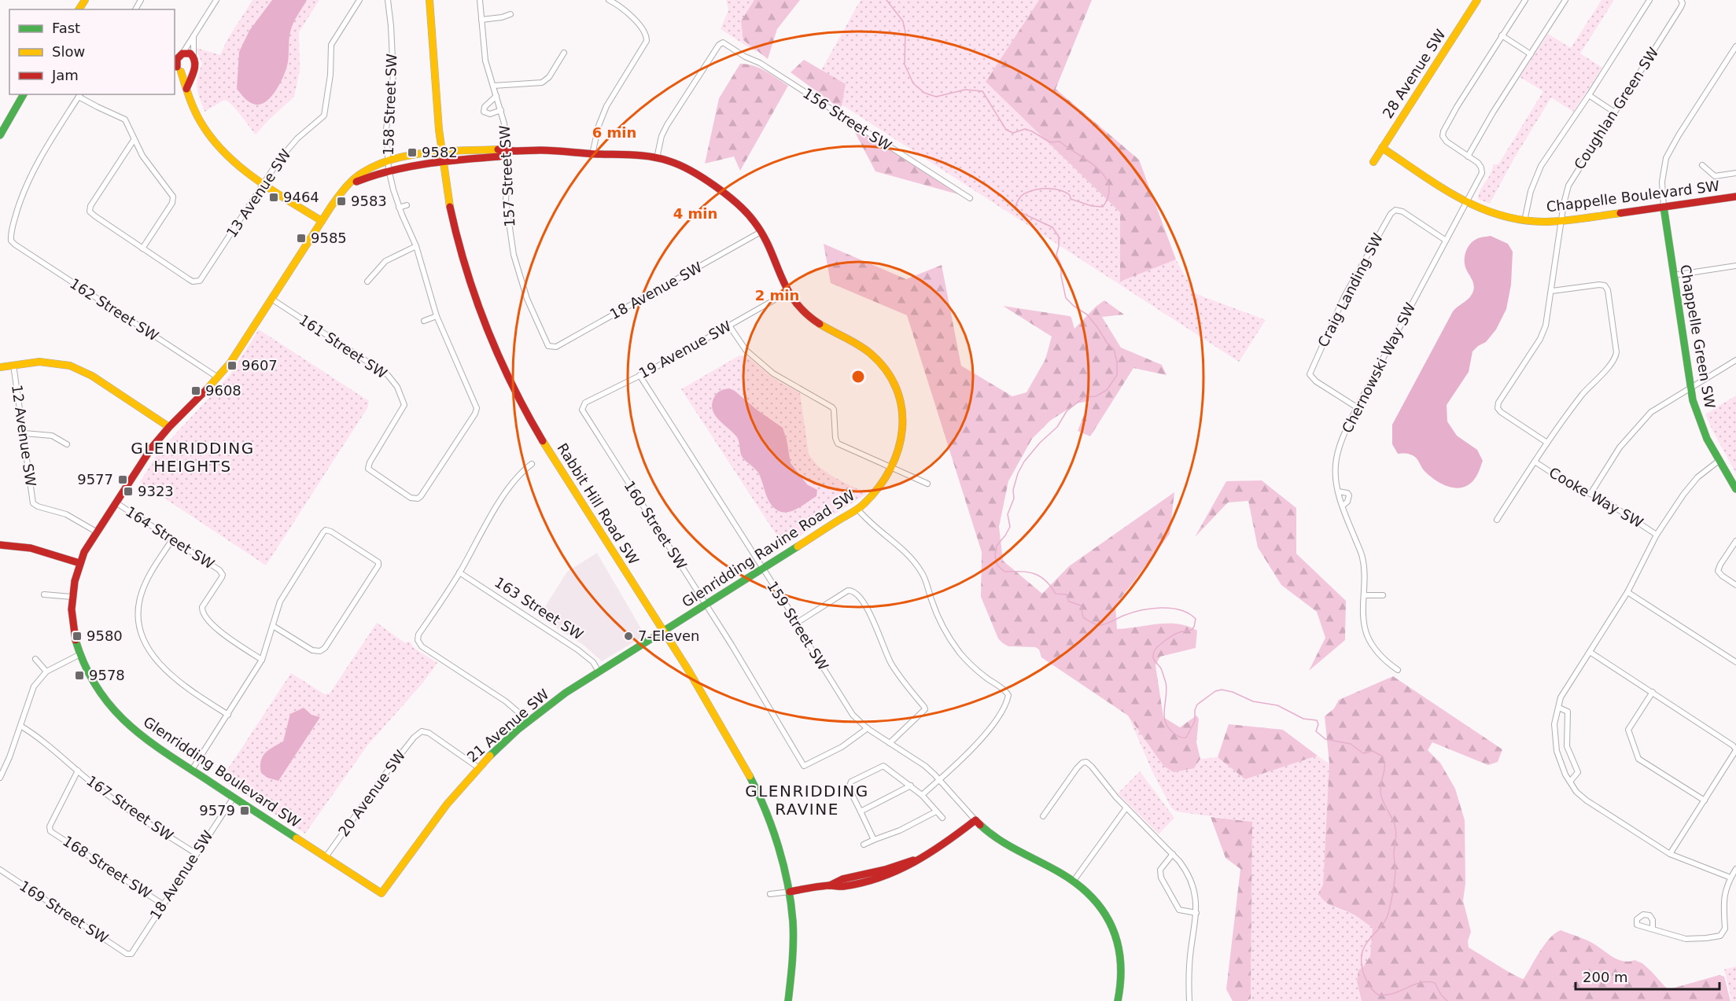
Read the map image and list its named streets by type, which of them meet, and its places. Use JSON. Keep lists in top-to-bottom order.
{
  "streets": {
    "street": [
      "28 Avenue SW",
      "158 Street SW",
      "Coughlan Green SW",
      "156 Street SW",
      "157 Street SW",
      "13 Avenue SW",
      "Chappelle Boulevard SW",
      "Craig Landing SW",
      "18 Avenue SW",
      "162 Street SW",
      "Chappelle Green SW",
      "161 Street SW",
      "19 Avenue SW",
      "Chernowski Way SW",
      "12 Avenue SW",
      "Cooke Way SW",
      "Rabbit Hill Road SW",
      "160 Street SW",
      "164 Street SW",
      "Glenridding Ravine Road SW",
      "163 Street SW",
      "159 Street SW",
      "21 Avenue SW",
      "Glenridding Boulevard SW",
      "20 Avenue SW",
      "167 Street SW",
      "168 Street SW",
      "169 Street SW"
    ]
  },
  "crossings": [
    ["28 Avenue SW", "Chappelle Boulevard SW"],
    ["158 Street SW", "161 Street SW"],
    ["158 Street SW", "Glenridding Boulevard SW"],
    ["Coughlan Green SW", "Chappelle Boulevard SW"],
    ["156 Street SW", "Glenridding Ravine Road SW"],
    ["157 Street SW", "18 Avenue SW"],
    ["157 Street SW", "Glenridding Ravine Road SW"],
    ["157 Street SW", "Glenridding Boulevard SW"],
    ["Chappelle Boulevard SW", "Chappelle Green SW"],
    ["Chappelle Boulevard SW", "Chernowski Way SW"],
    ["Craig Landing SW", "Chernowski Way SW"],
    ["18 Avenue SW", "Glenridding Ravine Road SW"],
    ["18 Avenue SW", "Glenridding Boulevard SW"],
    ["18 Avenue SW", "167 Street SW"],
    ["18 Avenue SW", "168 Street SW"],
    ["18 Avenue SW", "169 Street SW"],
    ["162 Street SW", "Glenridding Boulevard SW"],
    ["161 Street SW", "Glenridding Boulevard SW"],
    ["19 Avenue SW", "160 Street SW"],
    ["19 Avenue SW", "Glenridding Ravine Road SW"],
    ["19 Avenue SW", "159 Street SW"],
    ["12 Avenue SW", "Glenridding Boulevard SW"],
    ["Rabbit Hill Road SW", "Glenridding Ravine Road SW"],
    ["Rabbit Hill Road SW", "21 Avenue SW"],
    ["Rabbit Hill Road SW", "Glenridding Boulevard SW"],
    ["160 Street SW", "Glenridding Ravine Road SW"],
    ["160 Street SW", "159 Street SW"],
    ["164 Street SW", "Glenridding Boulevard SW"],
    ["Glenridding Ravine Road SW", "159 Street SW"],
    ["Glenridding Ravine Road SW", "21 Avenue SW"],
    ["Glenridding Ravine Road SW", "Glenridding Boulevard SW"],
    ["163 Street SW", "21 Avenue SW"],
    ["21 Avenue SW", "Glenridding Boulevard SW"],
    ["21 Avenue SW", "20 Avenue SW"],
    ["Glenridding Boulevard SW", "20 Avenue SW"],
    ["167 Street SW", "168 Street SW"]
  ],
  "districts": ["GLENRIDDING HEIGHTS", "GLENRIDDING RAVINE"],
  "places": {
    "transit": [
      "9582",
      "9464",
      "9583",
      "9585",
      "9607",
      "9608",
      "9577",
      "9323",
      "9580",
      "9578",
      "9579"
    ],
    "other": ["7-Eleven"]
  },
  "legend": ["Fast", "Slow", "Jam"],
  "scale_bar": "200 m",
  "rings": ["6 min", "4 min", "2 min"]
}
